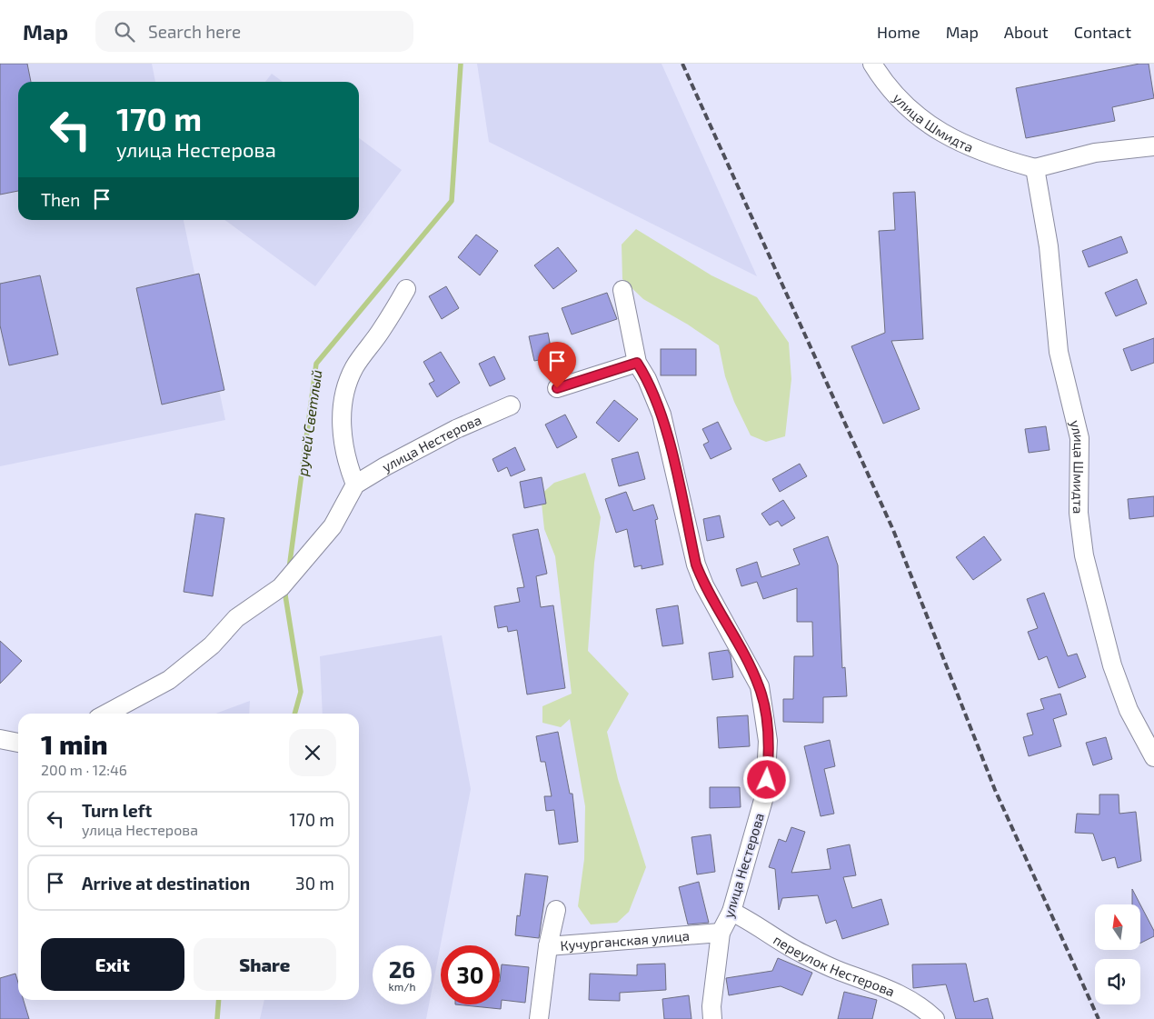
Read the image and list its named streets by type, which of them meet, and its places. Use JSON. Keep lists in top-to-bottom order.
{
  "streets": {
    "street": [
      "улица Шмидта",
      "улица Нестерова",
      "Кучурганская улица",
      "переулок Нестерова"
    ]
  },
  "crossings": [
    ["улица Нестерова", "Кучурганская улица"],
    ["улица Нестерова", "переулок Нестерова"]
  ],
  "water": ["ручей Светлый"],
  "north": "top",
  "page": {
    "header": "Map",
    "search": "Search here",
    "nav": [
      "Home",
      "Map",
      "About",
      "Contact"
    ],
    "turn": ["170 m", "улица Нестерова"],
    "then": "Then",
    "heading": ["1 min", "200 m · 12:46"],
    "list": [
      {
        "name": "Turn left",
        "note": "улица Нестерова",
        "value": "170 m"
      },
      {
        "name": "Arrive at destination",
        "value": "30 m"
      }
    ],
    "buttons": ["Exit", "Share"],
    "speed": "26 km/h",
    "limit": "30"
  }
}
